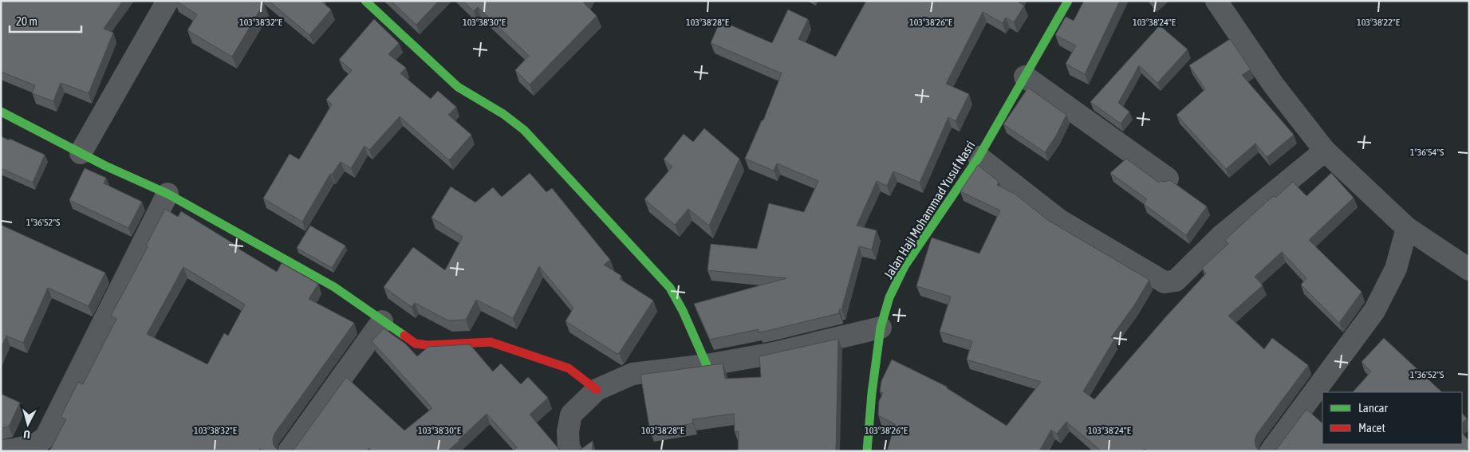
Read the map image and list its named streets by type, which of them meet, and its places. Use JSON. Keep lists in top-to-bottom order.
{
  "streets": {
    "street": ["Jalan Haji Mohammad Yusuf Nasri"]
  },
  "legend": ["Lancar", "Macet"],
  "scale_bar": "20 m",
  "north": "bottom",
  "coordinates": [
    "103°38'32\"E",
    "103°38'30\"E",
    "103°38'28\"E",
    "103°38'26\"E",
    "103°38'24\"E",
    "103°38'22\"E",
    "1°36'54\"S",
    "1°36'52\"S"
  ]
}
